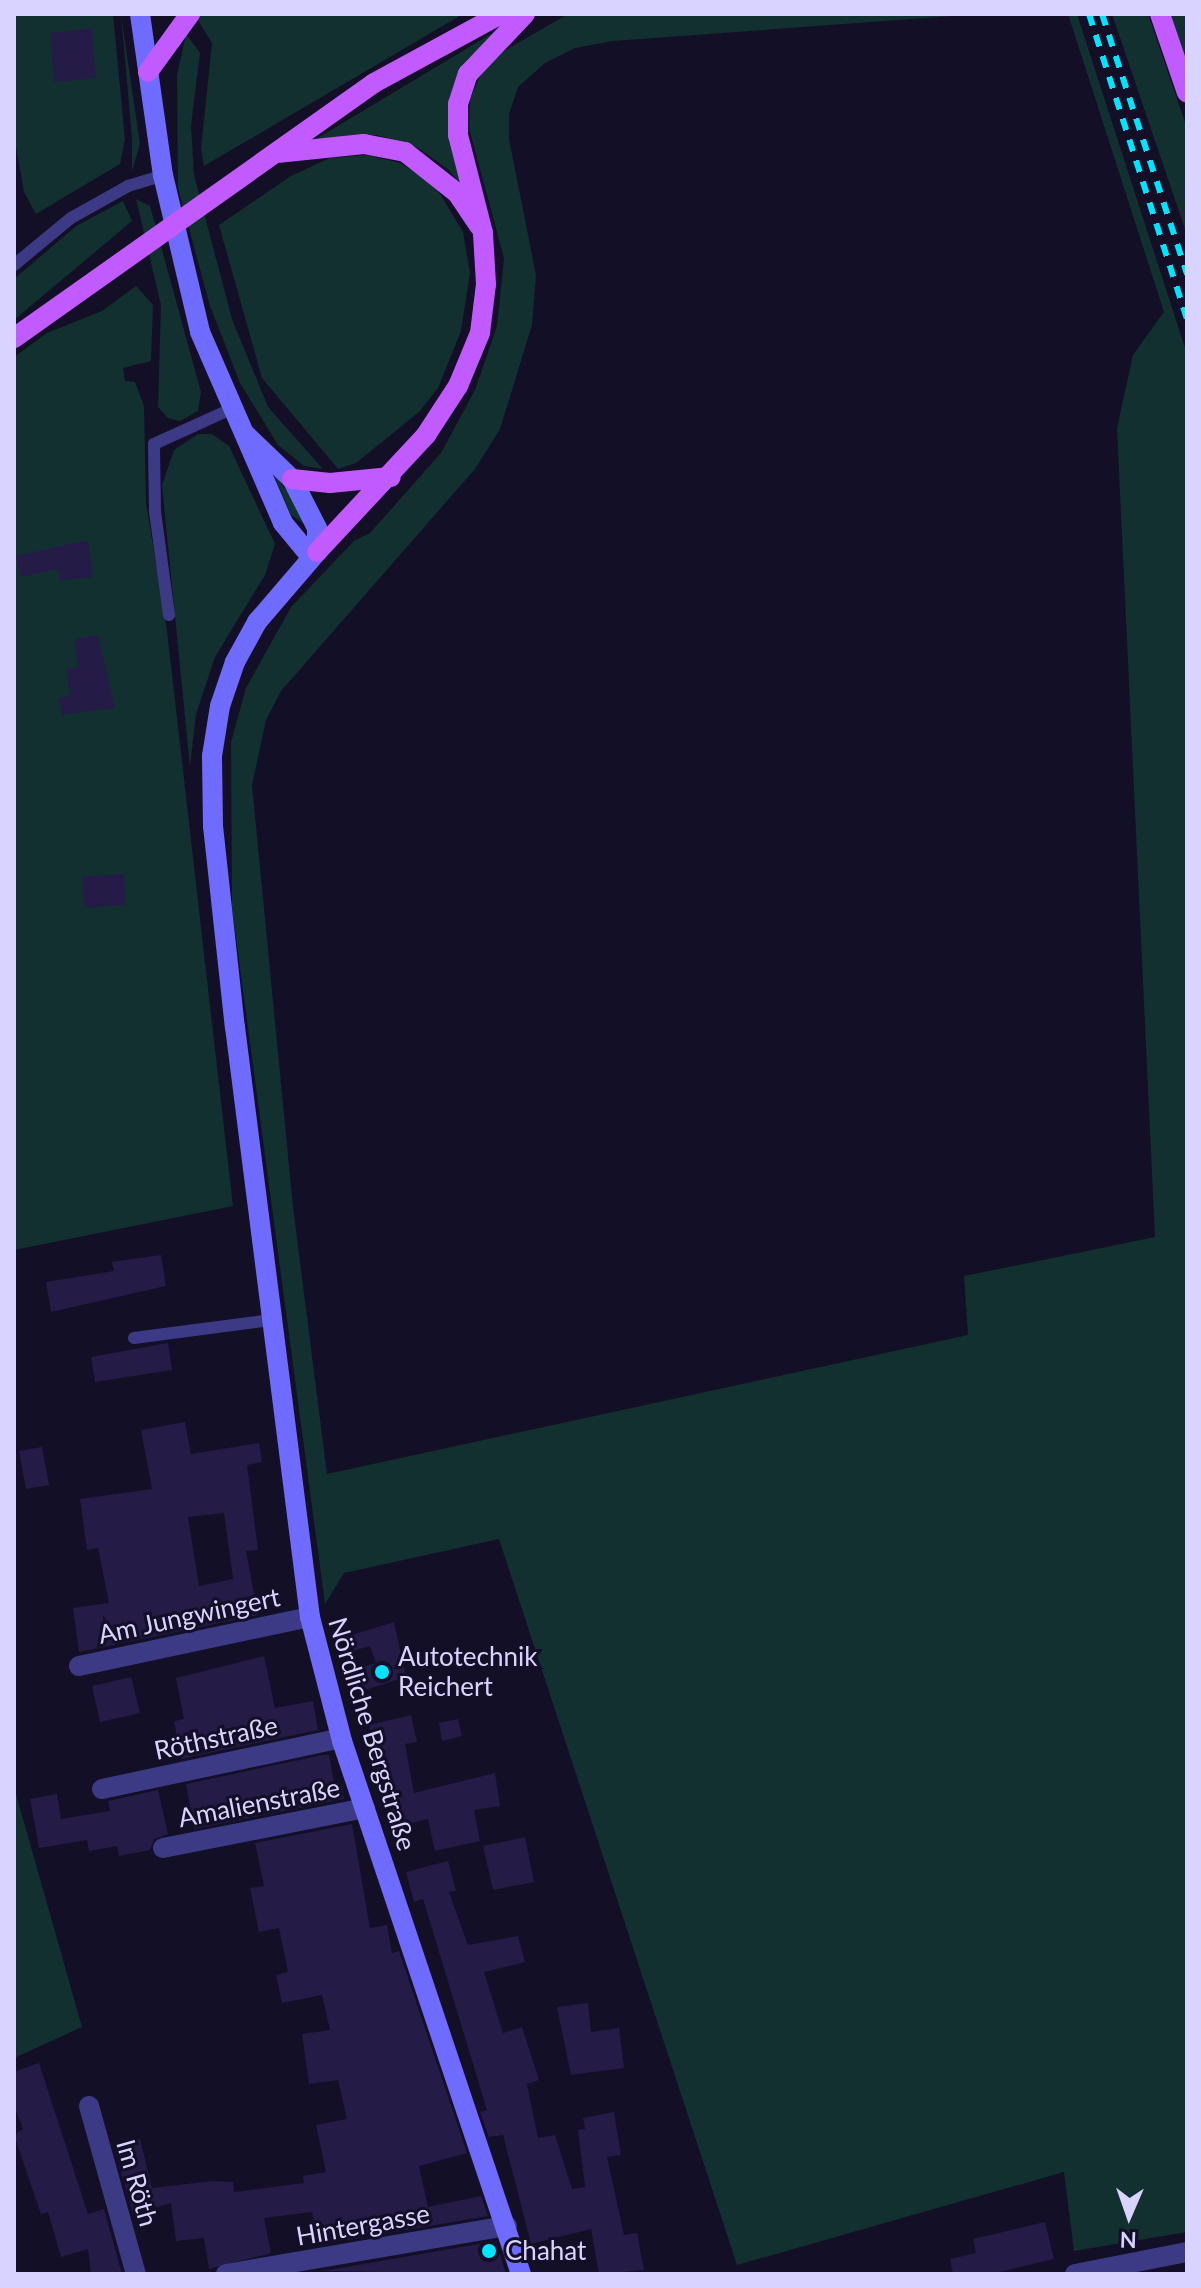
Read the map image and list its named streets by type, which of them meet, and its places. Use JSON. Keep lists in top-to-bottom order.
{
  "streets": {
    "main road": ["Nördliche Bergstraße"],
    "street": [
      "Am Jungwingert",
      "Röthstraße",
      "Amalienstraße",
      "Im Röth",
      "Hintergasse"
    ]
  },
  "crossings": [
    ["Am Jungwingert", "Nördliche Bergstraße"],
    ["Nördliche Bergstraße", "Röthstraße"],
    ["Nördliche Bergstraße", "Amalienstraße"],
    ["Nördliche Bergstraße", "Hintergasse"]
  ],
  "places": ["Autotechnik Reichert", "Chahat"],
  "north": "bottom"
}
